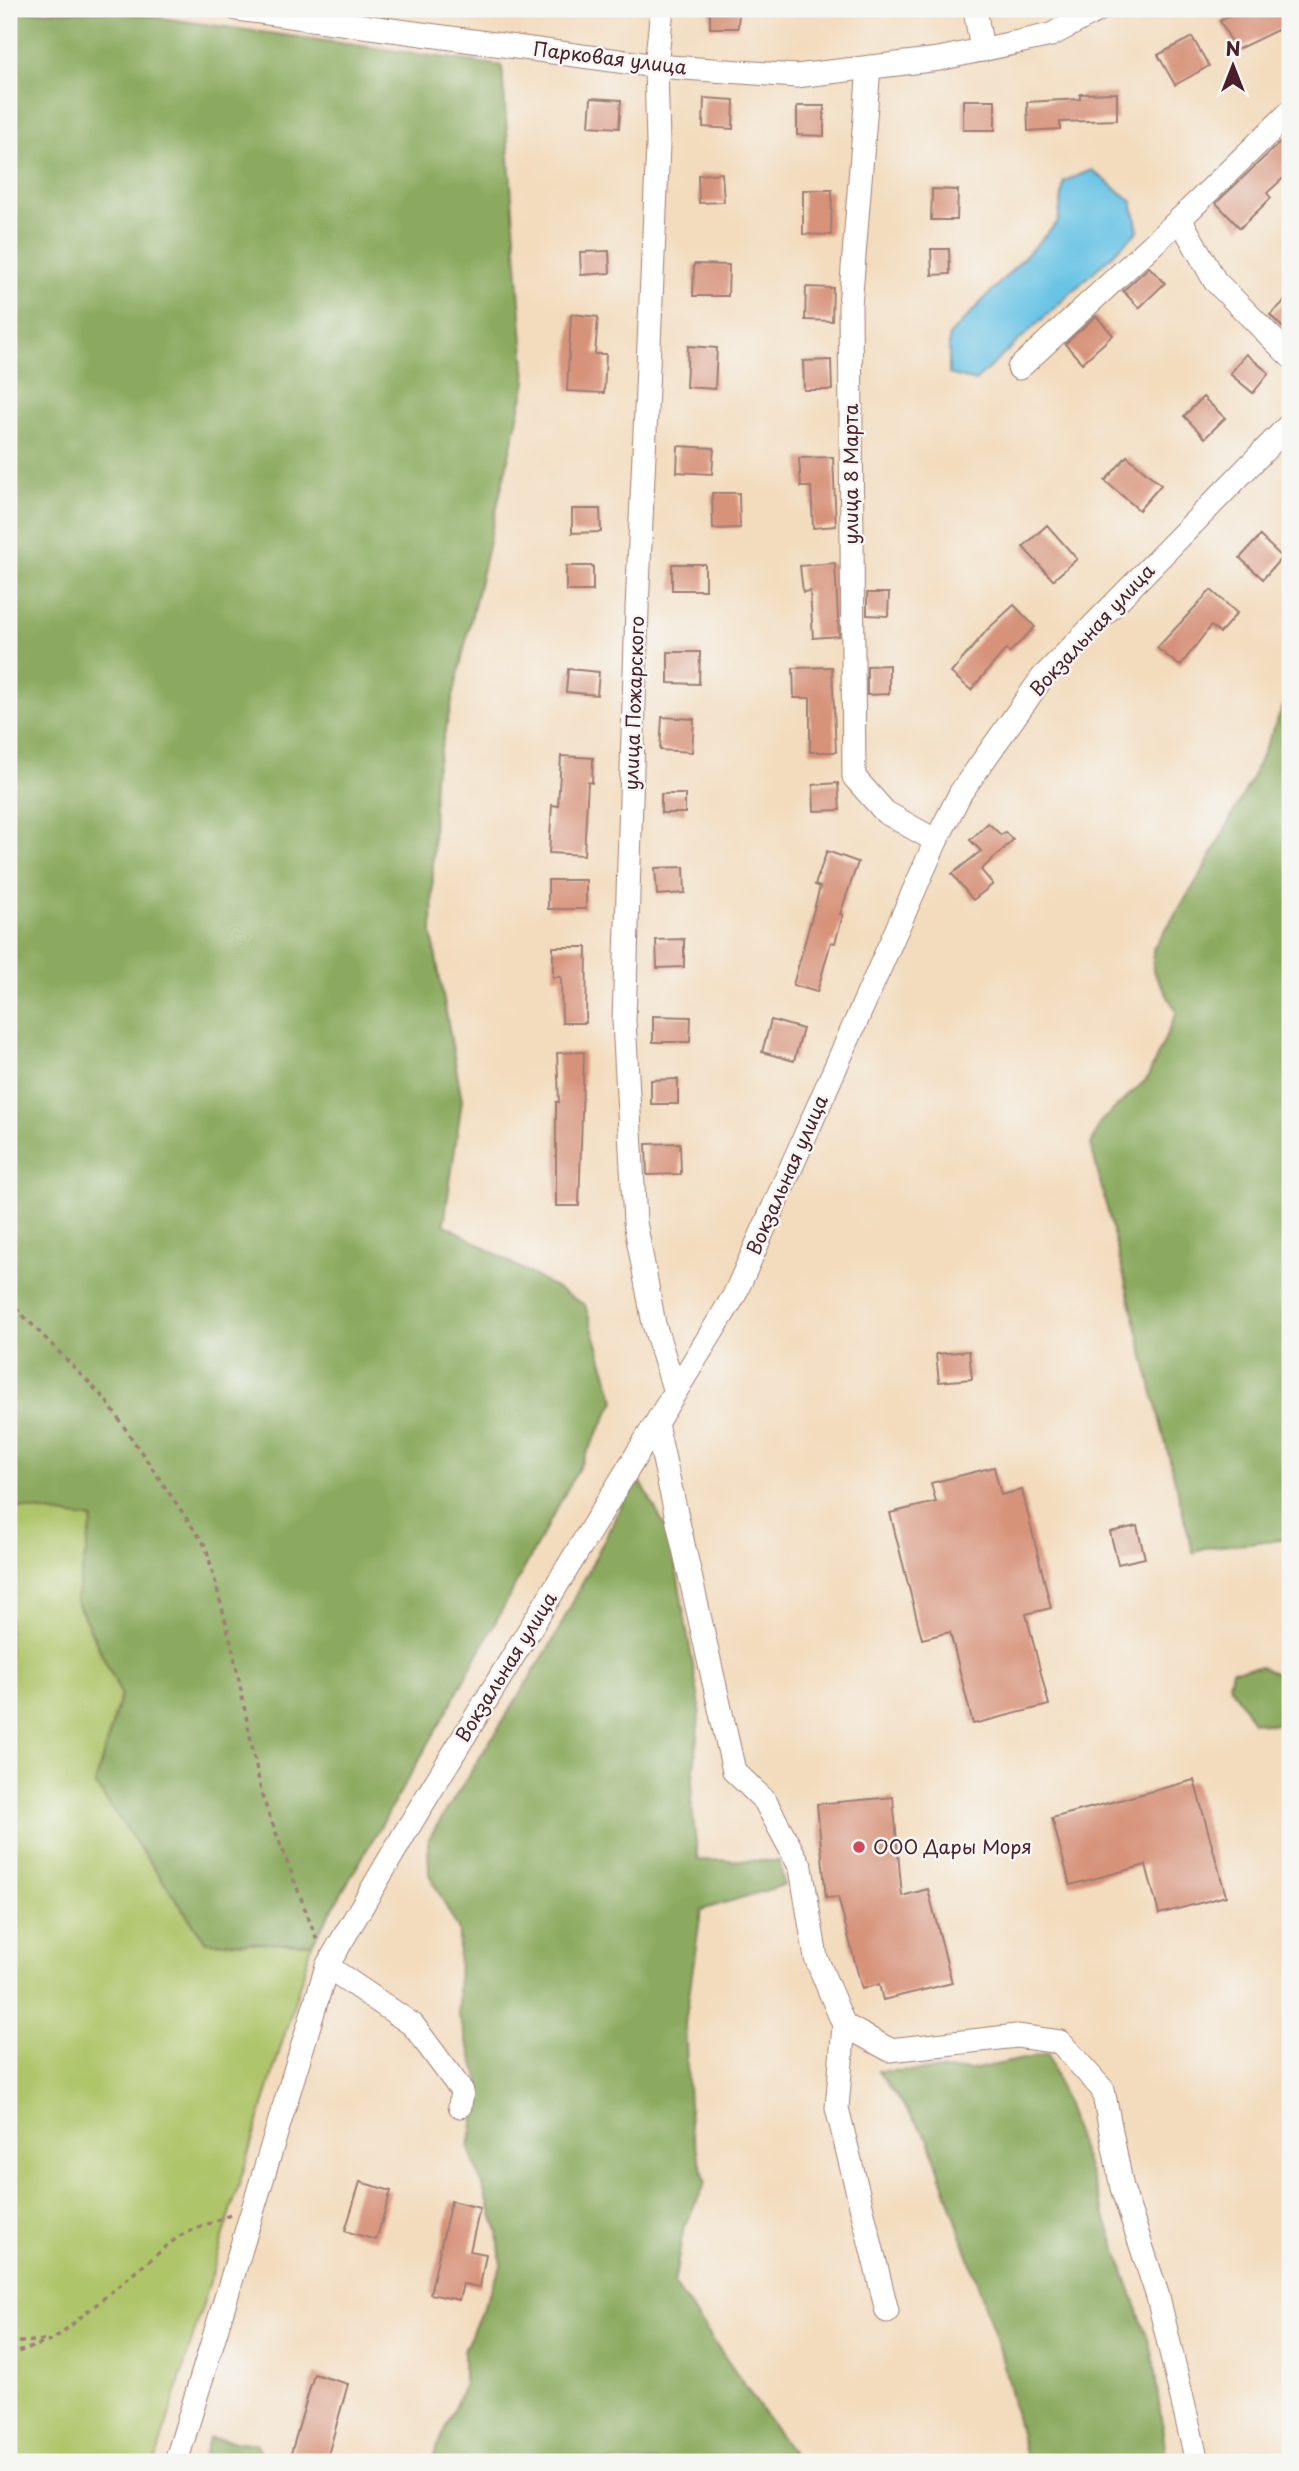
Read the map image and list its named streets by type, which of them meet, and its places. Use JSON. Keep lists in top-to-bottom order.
{
  "streets": {
    "street": [
      "Парковая улица",
      "улица 8 Марта",
      "Вокзальная улица",
      "улица Пожарского"
    ]
  },
  "crossings": [
    ["Парковая улица", "улица 8 Марта"],
    ["Парковая улица", "улица Пожарского"],
    ["улица 8 Марта", "Вокзальная улица"],
    ["Вокзальная улица", "улица Пожарского"]
  ],
  "places": ["ООО Дары Моря"],
  "north": "top"
}
